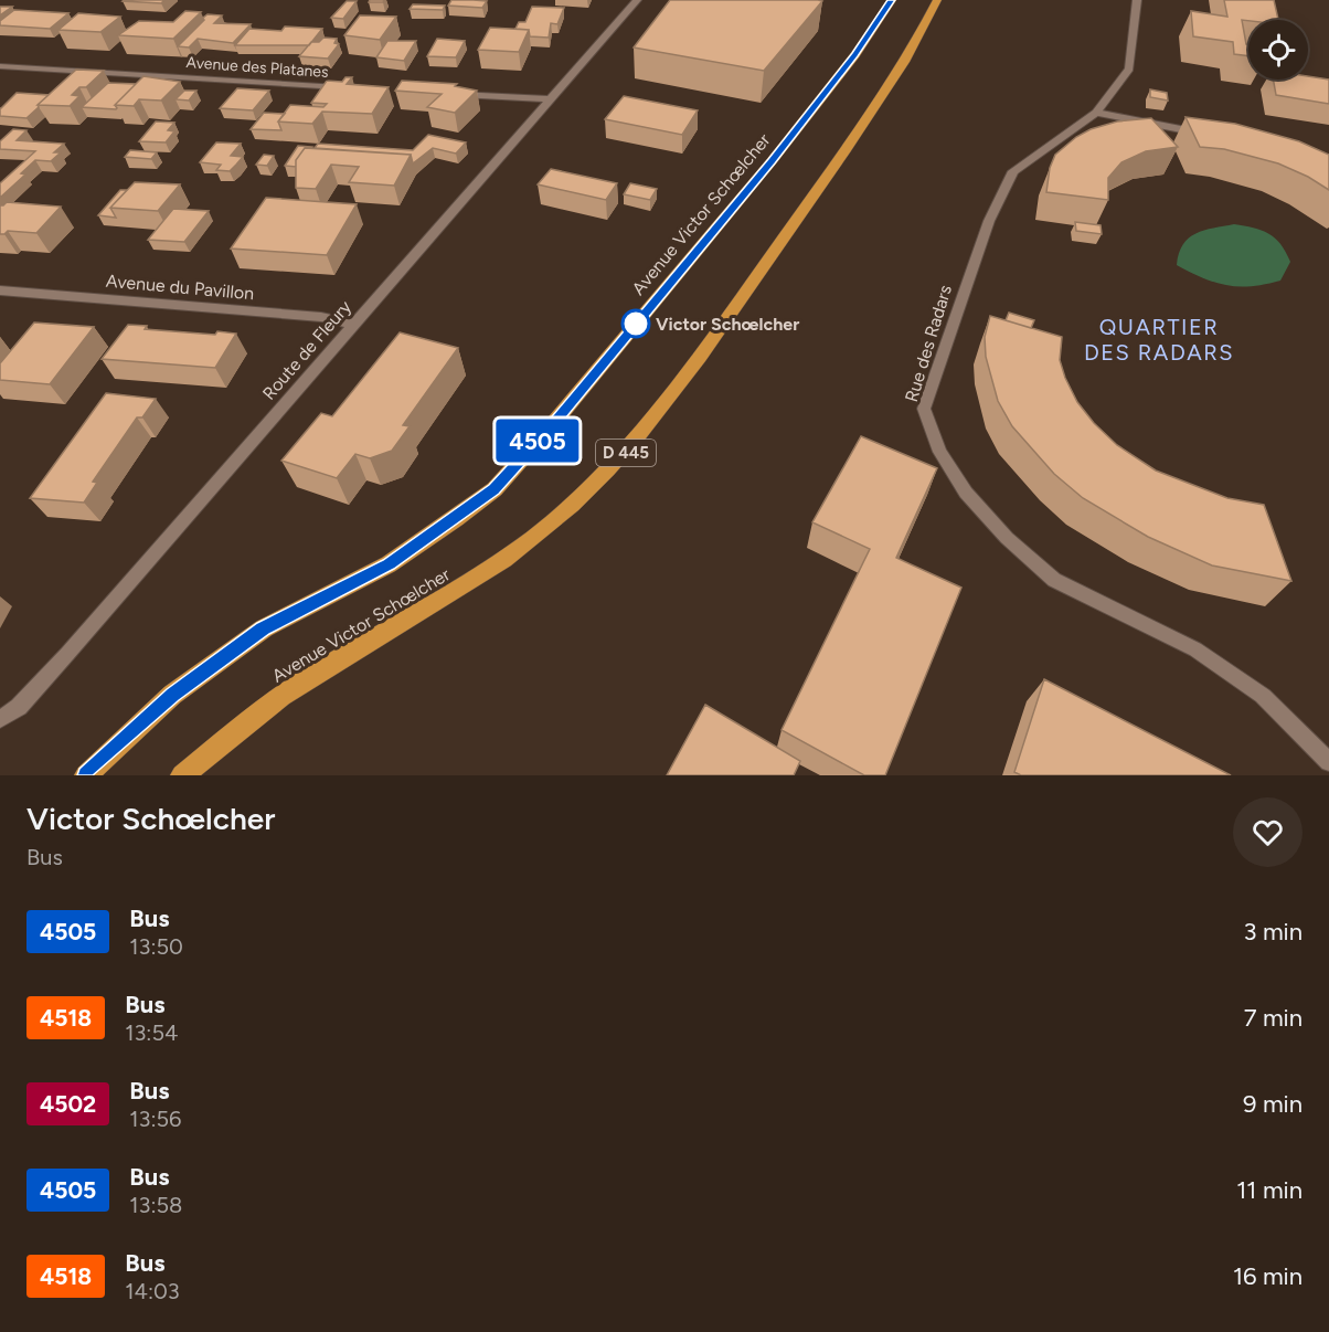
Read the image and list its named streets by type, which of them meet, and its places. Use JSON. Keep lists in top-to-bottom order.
{
  "streets": {
    "main road": ["Avenue Victor Schœlcher", "D 445"],
    "street": [
      "Avenue des Platanes",
      "Avenue du Pavillon",
      "Rue des Radars",
      "Route de Fleury"
    ]
  },
  "crossings": [
    ["Avenue du Pavillon", "Route de Fleury"]
  ],
  "districts": ["QUARTIER DES RADARS"],
  "places": ["Victor Schœlcher"],
  "lines": ["bus line 4505"],
  "page": {
    "on_map": "4505",
    "heading": ["Victor Schœlcher", "Bus"],
    "list": [
      {
        "mark": "4505",
        "name": "Bus",
        "note": "13:50",
        "value": "3 min"
      },
      {
        "mark": "4518",
        "name": "Bus",
        "note": "13:54",
        "value": "7 min"
      },
      {
        "mark": "4502",
        "name": "Bus",
        "note": "13:56",
        "value": "9 min"
      },
      {
        "mark": "4505",
        "name": "Bus",
        "note": "13:58",
        "value": "11 min"
      },
      {
        "mark": "4518",
        "name": "Bus",
        "note": "14:03",
        "value": "16 min"
      }
    ]
  }
}
